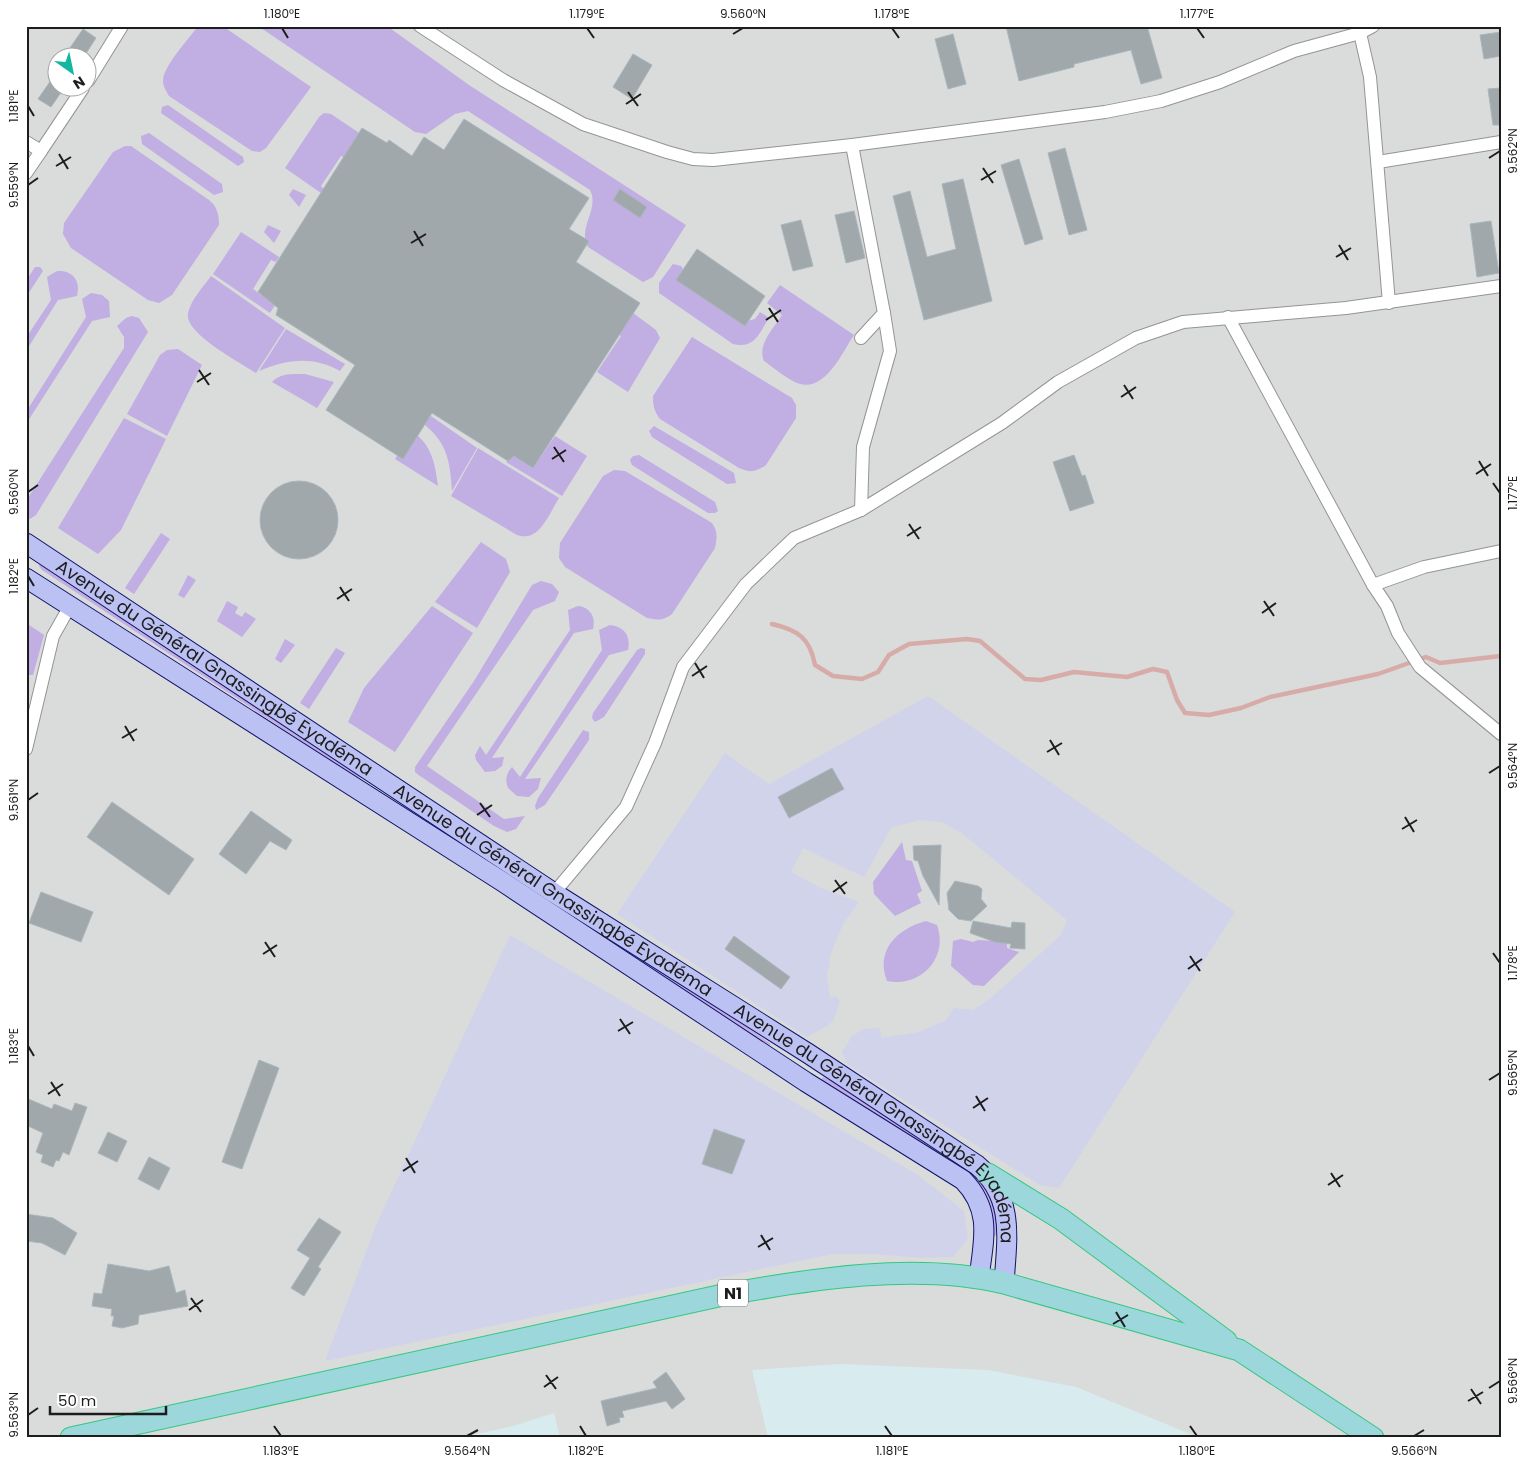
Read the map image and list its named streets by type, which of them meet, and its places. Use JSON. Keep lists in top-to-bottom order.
{
  "streets": {
    "highway": ["N1"],
    "main road": ["Avenue du Général Gnassingbé Eyadéma"]
  },
  "crossings": [
    ["Avenue du Général Gnassingbé Eyadéma", "N1"]
  ],
  "scale_bar": "50 m",
  "north": "bottom right",
  "coordinates": [
    "1.180°E",
    "1.179°E",
    "9.560°N",
    "1.178°E",
    "1.177°E",
    "1.181°E",
    "9.562°N",
    "9.559°N",
    "1.182°E",
    "9.564°N",
    "9.561°N",
    "1.183°E",
    "9.565°N",
    "9.566°N",
    "9.563°N"
  ]
}
